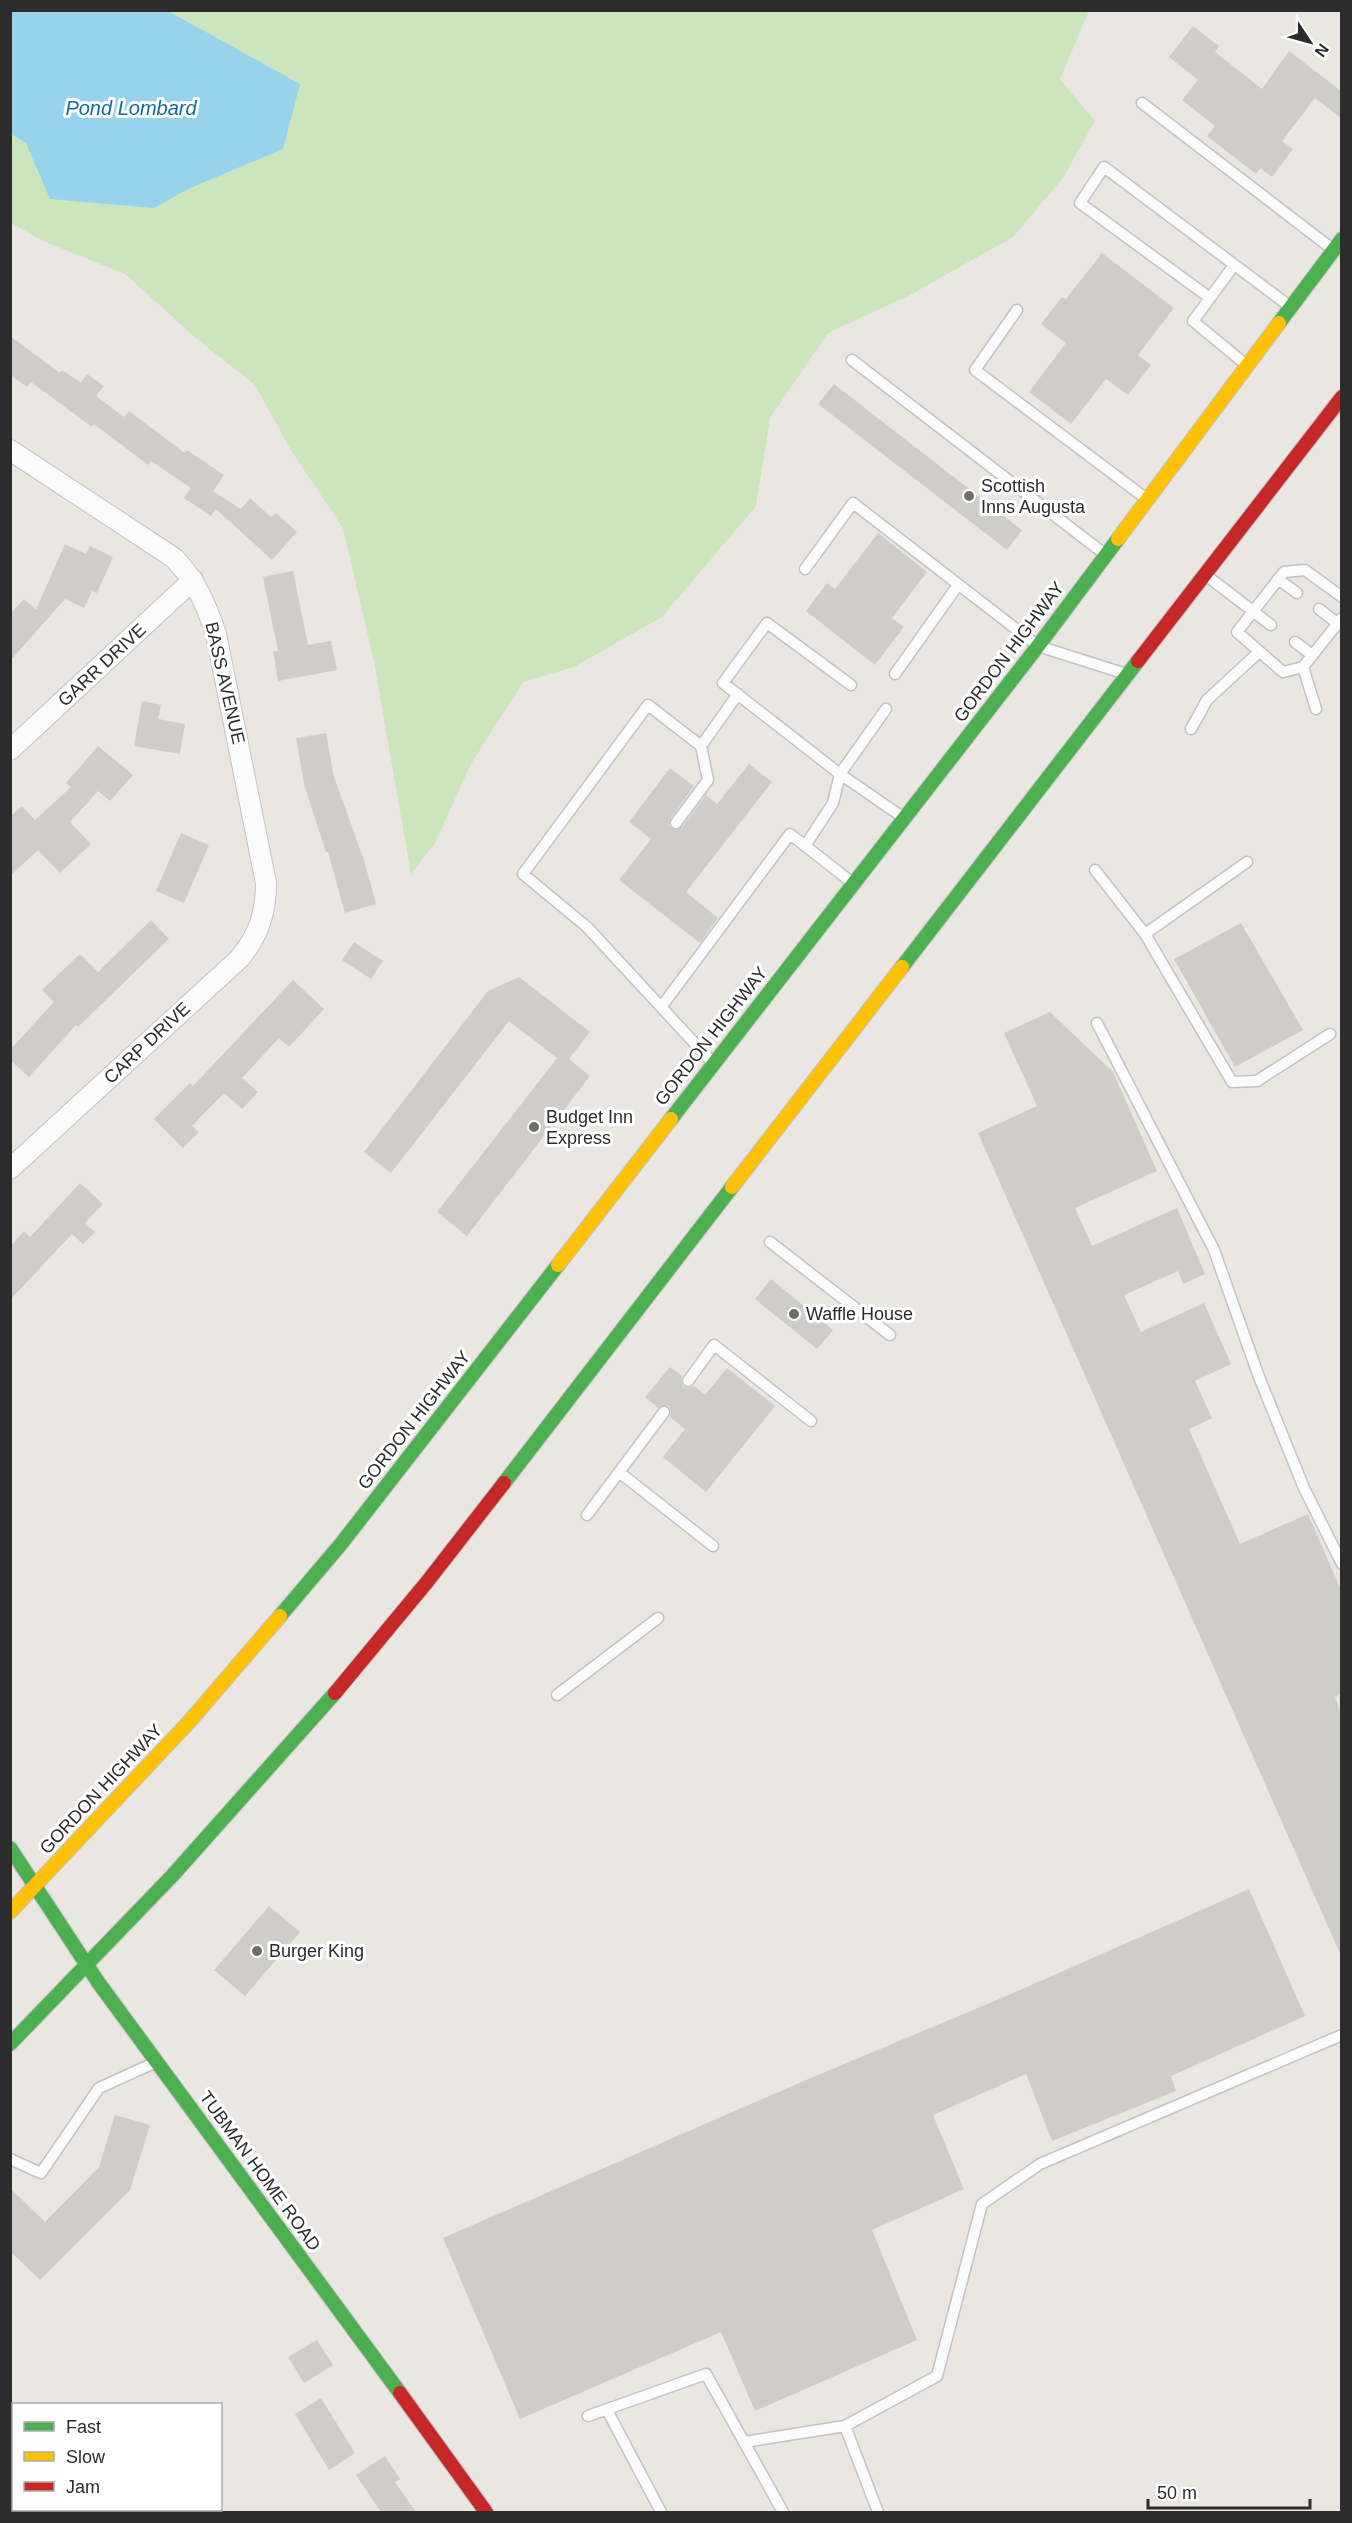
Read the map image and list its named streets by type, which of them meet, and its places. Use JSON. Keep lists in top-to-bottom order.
{
  "streets": {
    "main road": ["GORDON HIGHWAY", "TUBMAN HOME ROAD"],
    "street": ["GARR DRIVE", "BASS AVENUE", "CARP DRIVE"]
  },
  "crossings": [
    ["GORDON HIGHWAY", "TUBMAN HOME ROAD"],
    ["GARR DRIVE", "BASS AVENUE"],
    ["BASS AVENUE", "CARP DRIVE"]
  ],
  "water": ["Pond Lombard"],
  "places": [
    "Scottish Inns Augusta",
    "Budget Inn Express",
    "Waffle House",
    "Burger King"
  ],
  "legend": ["Fast", "Slow", "Jam"],
  "scale_bar": "50 m",
  "north": "bottom right"
}
